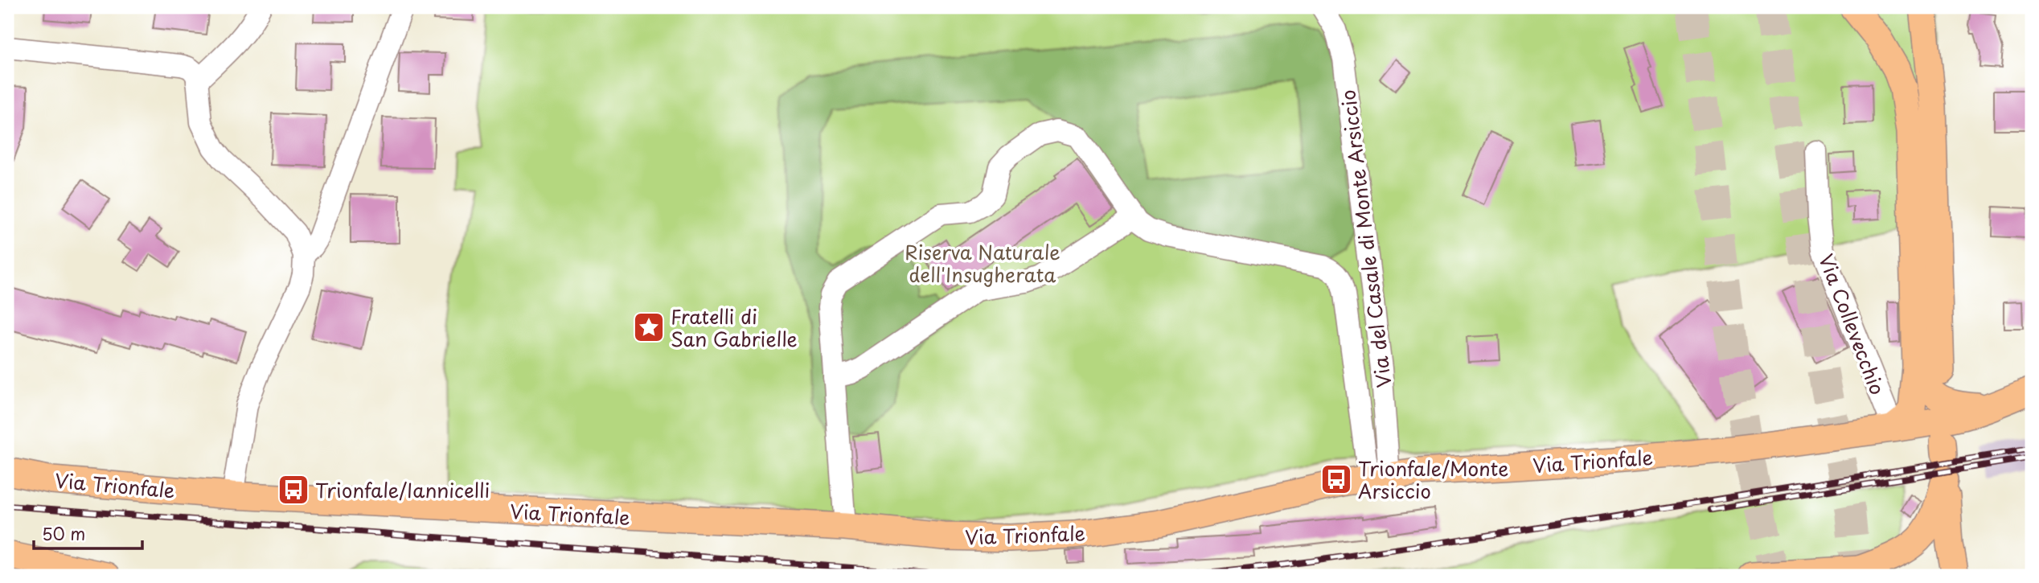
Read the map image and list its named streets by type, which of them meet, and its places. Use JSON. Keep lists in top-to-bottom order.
{
  "streets": {
    "main road": ["Via Trionfale"],
    "street": ["Via del Casale di Monte Arsiccio", "Via Collevecchio"]
  },
  "crossings": [
    ["Via del Casale di Monte Arsiccio", "Via Trionfale"],
    ["Via Collevecchio", "Via Trionfale"]
  ],
  "parks": ["Riserva Naturale dell'Insugherata"],
  "places": {
    "place": ["Fratelli di San Gabrielle"],
    "bus stop": ["Trionfale/Monte Arsiccio", "Trionfale/Iannicelli"]
  },
  "scale_bar": "50 m"
}
